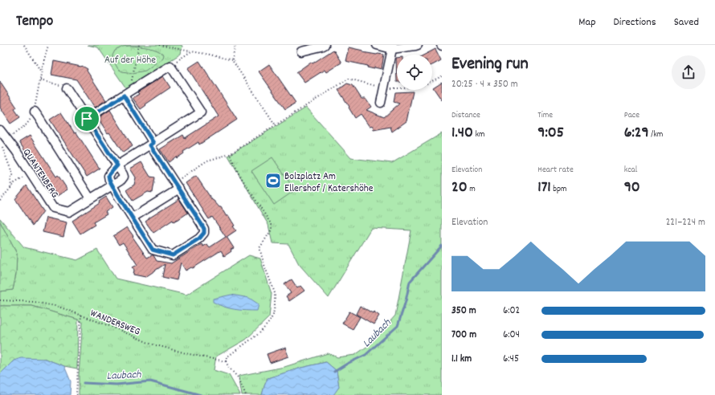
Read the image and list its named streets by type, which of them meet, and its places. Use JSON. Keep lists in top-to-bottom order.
{
  "streets": {
    "street": ["QUANTENBERG"],
    "path": ["WANDERSWEG"]
  },
  "water": ["Laubach"],
  "parks": ["Auf der Höhe"],
  "places": {
    "sports": ["Bolzplatz Am Ellershof / Katershöhe"]
  },
  "page": {
    "header": "Tempo",
    "nav": ["Map", "Directions", "Saved"],
    "heading": ["Evening run", "20:25 · 4 × 350 m"],
    "stats": [
      ["Distance", "1.40 km"],
      ["Time", "9:05"],
      ["Pace", "6:29 /km"],
      ["Elevation", "20 m"],
      ["Heart rate", "171 bpm"],
      ["kcal", "90"]
    ],
    "chart": ["Elevation", "221–224 m"],
    "list": [
      {
        "name": "350 m",
        "note": "6:02"
      },
      {
        "name": "700 m",
        "note": "6:04"
      },
      {
        "name": "1.1 km",
        "note": "6:45"
      }
    ]
  }
}
